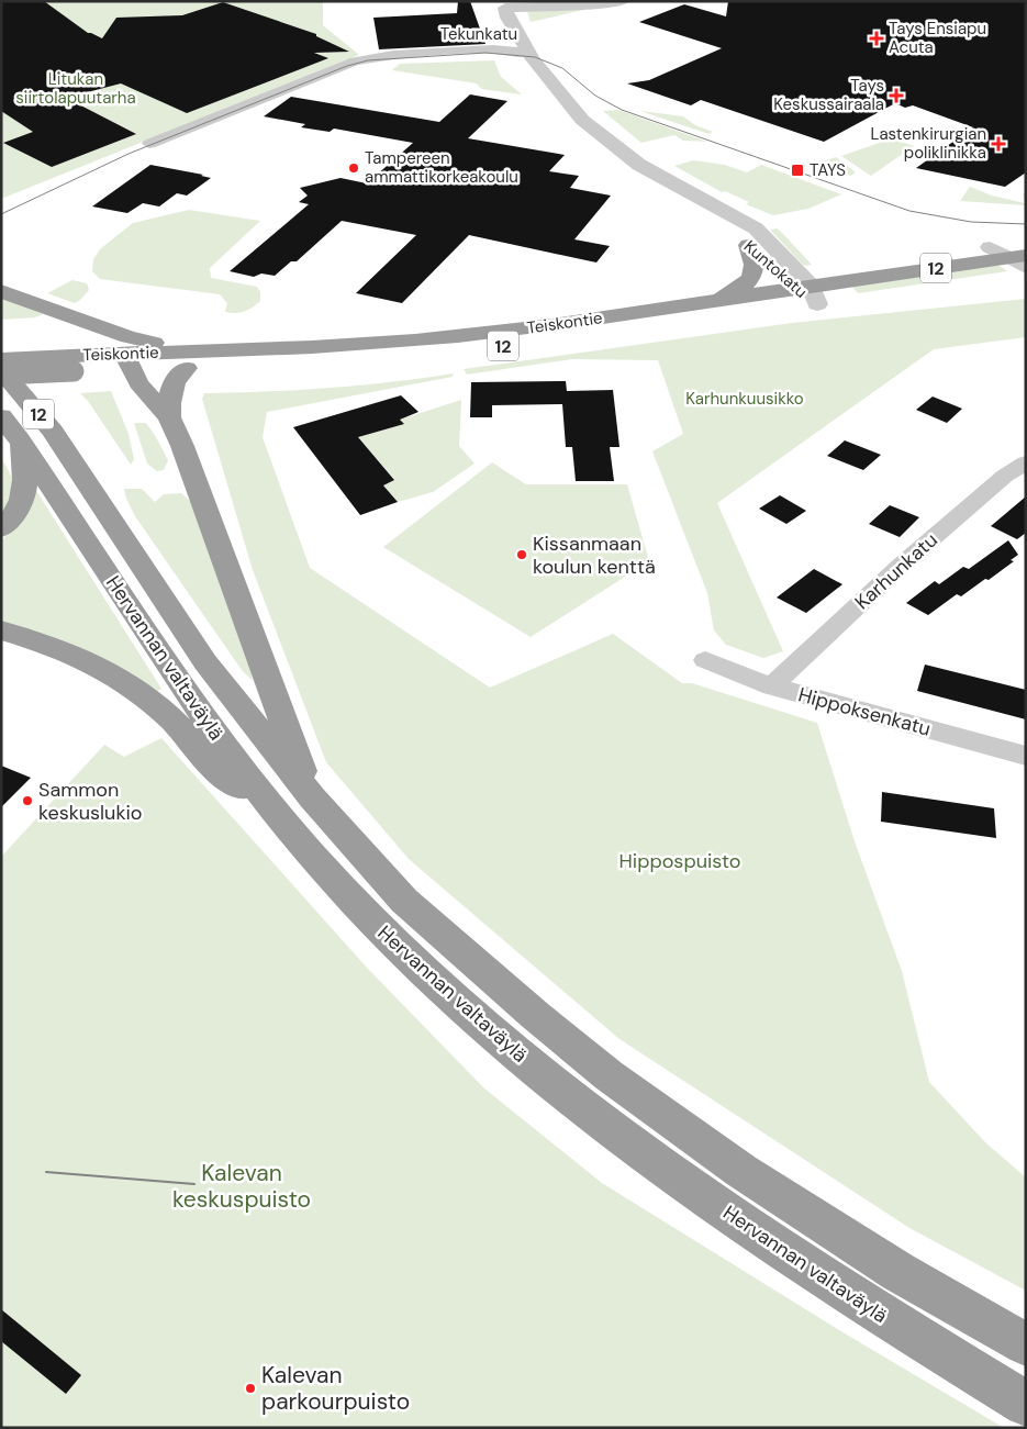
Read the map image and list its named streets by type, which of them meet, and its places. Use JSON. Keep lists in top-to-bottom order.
{
  "streets": {
    "highway": ["12", "Teiskontie", "Hervannan valtaväylä"],
    "street": [
      "Tekunkatu",
      "Kuntokatu",
      "Karhunkatu",
      "Hippoksenkatu"
    ]
  },
  "crossings": [
    ["Tekunkatu", "Kuntokatu"],
    ["12", "Teiskontie"],
    ["12", "Hervannan valtaväylä"],
    ["Kuntokatu", "Teiskontie"],
    ["Karhunkatu", "Hippoksenkatu"]
  ],
  "parks": [
    "Litukan siirtolapuutarha",
    "Karhunkuusikko",
    "Hippospuisto",
    "Kalevan keskuspuisto"
  ],
  "places": {
    "health": ["Tays Ensiapu Acuta", "Tays Keskussairaala", "Lastenkirurgian poliklinikka"],
    "other": [
      "Tampereen ammattikorkeakoulu",
      "Kissanmaan koulun kenttä",
      "Sammon keskuslukio",
      "Kalevan parkourpuisto"
    ],
    "transit": ["TAYS"]
  }
}
